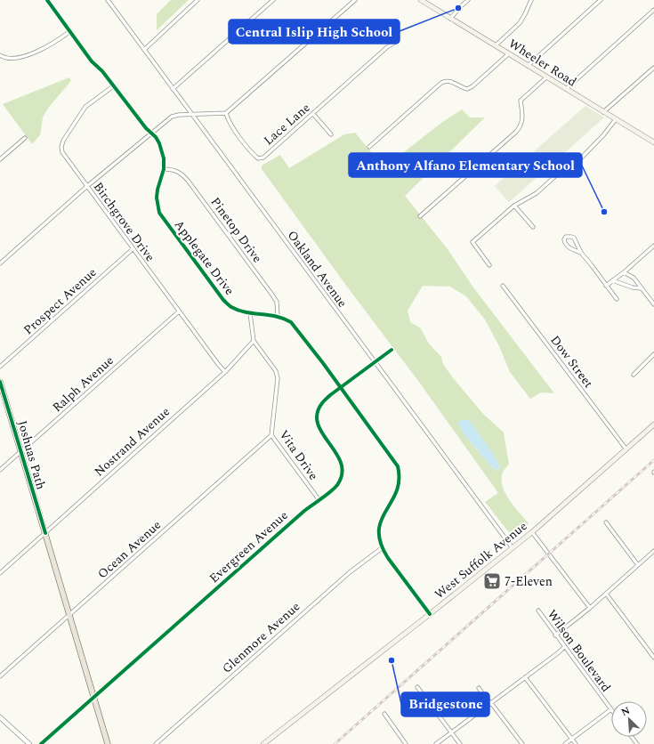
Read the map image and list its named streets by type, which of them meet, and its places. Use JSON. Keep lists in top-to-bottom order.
{
  "streets": {
    "main road": ["Wheeler Road", "Joshuas Path", "West Suffolk Avenue"],
    "street": [
      "Lace Lane",
      "Birchgrove Drive",
      "Pinetop Drive",
      "Applegate Drive",
      "Oakland Avenue",
      "Prospect Avenue",
      "Dow Street",
      "Ralph Avenue",
      "Nostrand Avenue",
      "Vita Drive",
      "Evergreen Avenue",
      "Ocean Avenue",
      "Glenmore Avenue",
      "Wilson Boulevard"
    ]
  },
  "crossings": [
    ["Birchgrove Drive", "Applegate Drive"],
    ["Birchgrove Drive", "Prospect Avenue"],
    ["Birchgrove Drive", "Ralph Avenue"],
    ["Birchgrove Drive", "Nostrand Avenue"],
    ["Pinetop Drive", "Applegate Drive"],
    ["Applegate Drive", "Evergreen Avenue"],
    ["Applegate Drive", "West Suffolk Avenue"],
    ["Applegate Drive", "Glenmore Avenue"],
    ["Oakland Avenue", "Evergreen Avenue"],
    ["Oakland Avenue", "West Suffolk Avenue"],
    ["Dow Street", "West Suffolk Avenue"],
    ["Ralph Avenue", "Joshuas Path"],
    ["Nostrand Avenue", "Joshuas Path"],
    ["Nostrand Avenue", "Vita Drive"],
    ["Joshuas Path", "Evergreen Avenue"],
    ["Joshuas Path", "Ocean Avenue"],
    ["Vita Drive", "Evergreen Avenue"],
    ["Vita Drive", "Ocean Avenue"]
  ],
  "places": {
    "other": ["Central Islip High School", "Anthony Alfano Elementary School", "Bridgestone"],
    "supermarket": ["7-Eleven"]
  },
  "north": "top left"
}
